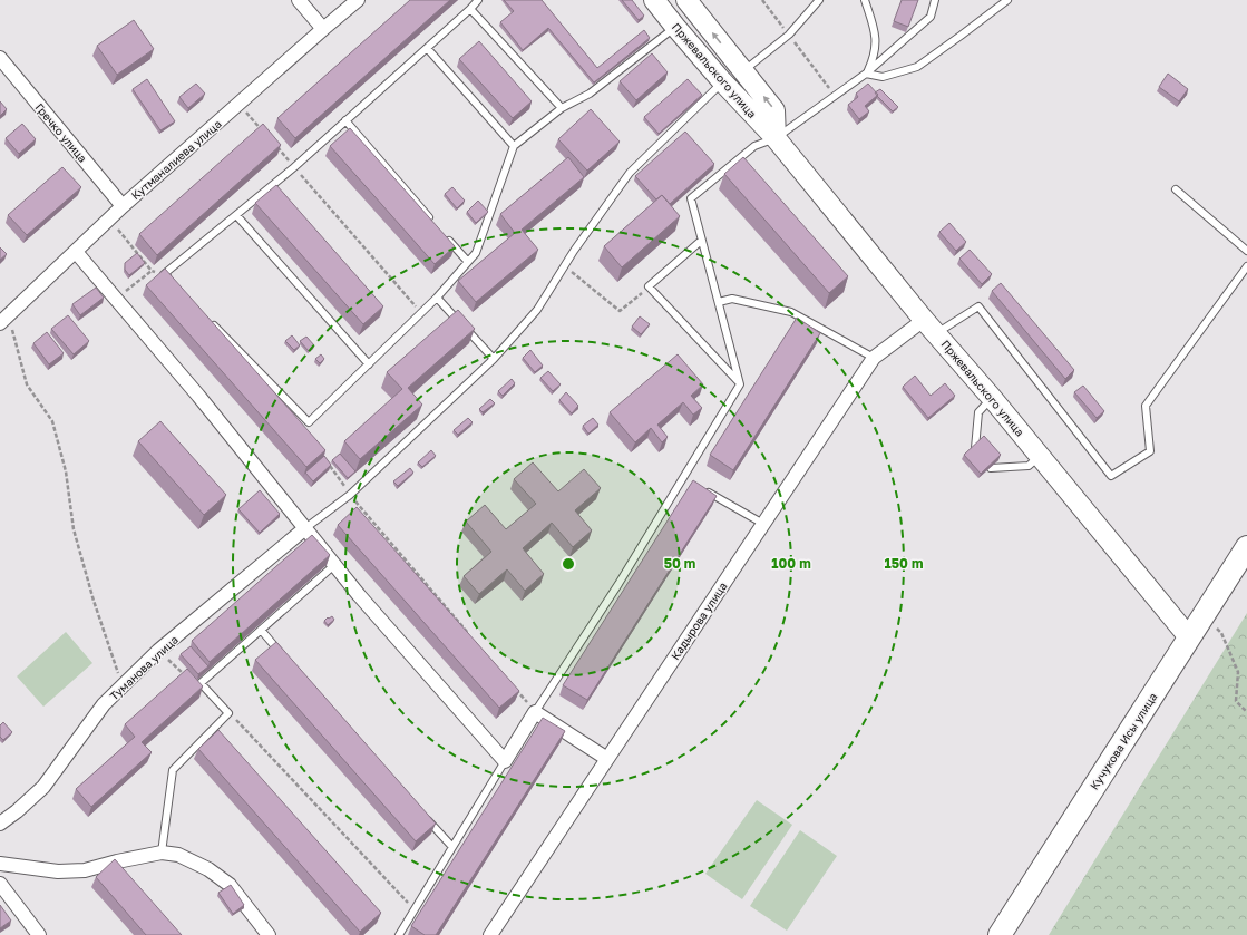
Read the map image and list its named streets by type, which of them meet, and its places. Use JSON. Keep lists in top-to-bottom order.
{
  "streets": {
    "main road": ["Пржевальского улица", "Кучукова Исы улица"],
    "street": [
      "Гречко улица",
      "Кутманалиева улица",
      "Кадырова улица",
      "Туманова улица"
    ]
  },
  "crossings": [
    ["Пржевальского улица", "Кадырова улица"],
    ["Пржевальского улица", "Кучукова Исы улица"],
    ["Гречко улица", "Кутманалиева улица"]
  ],
  "rings": ["50 m", "100 m", "150 m"]
}
